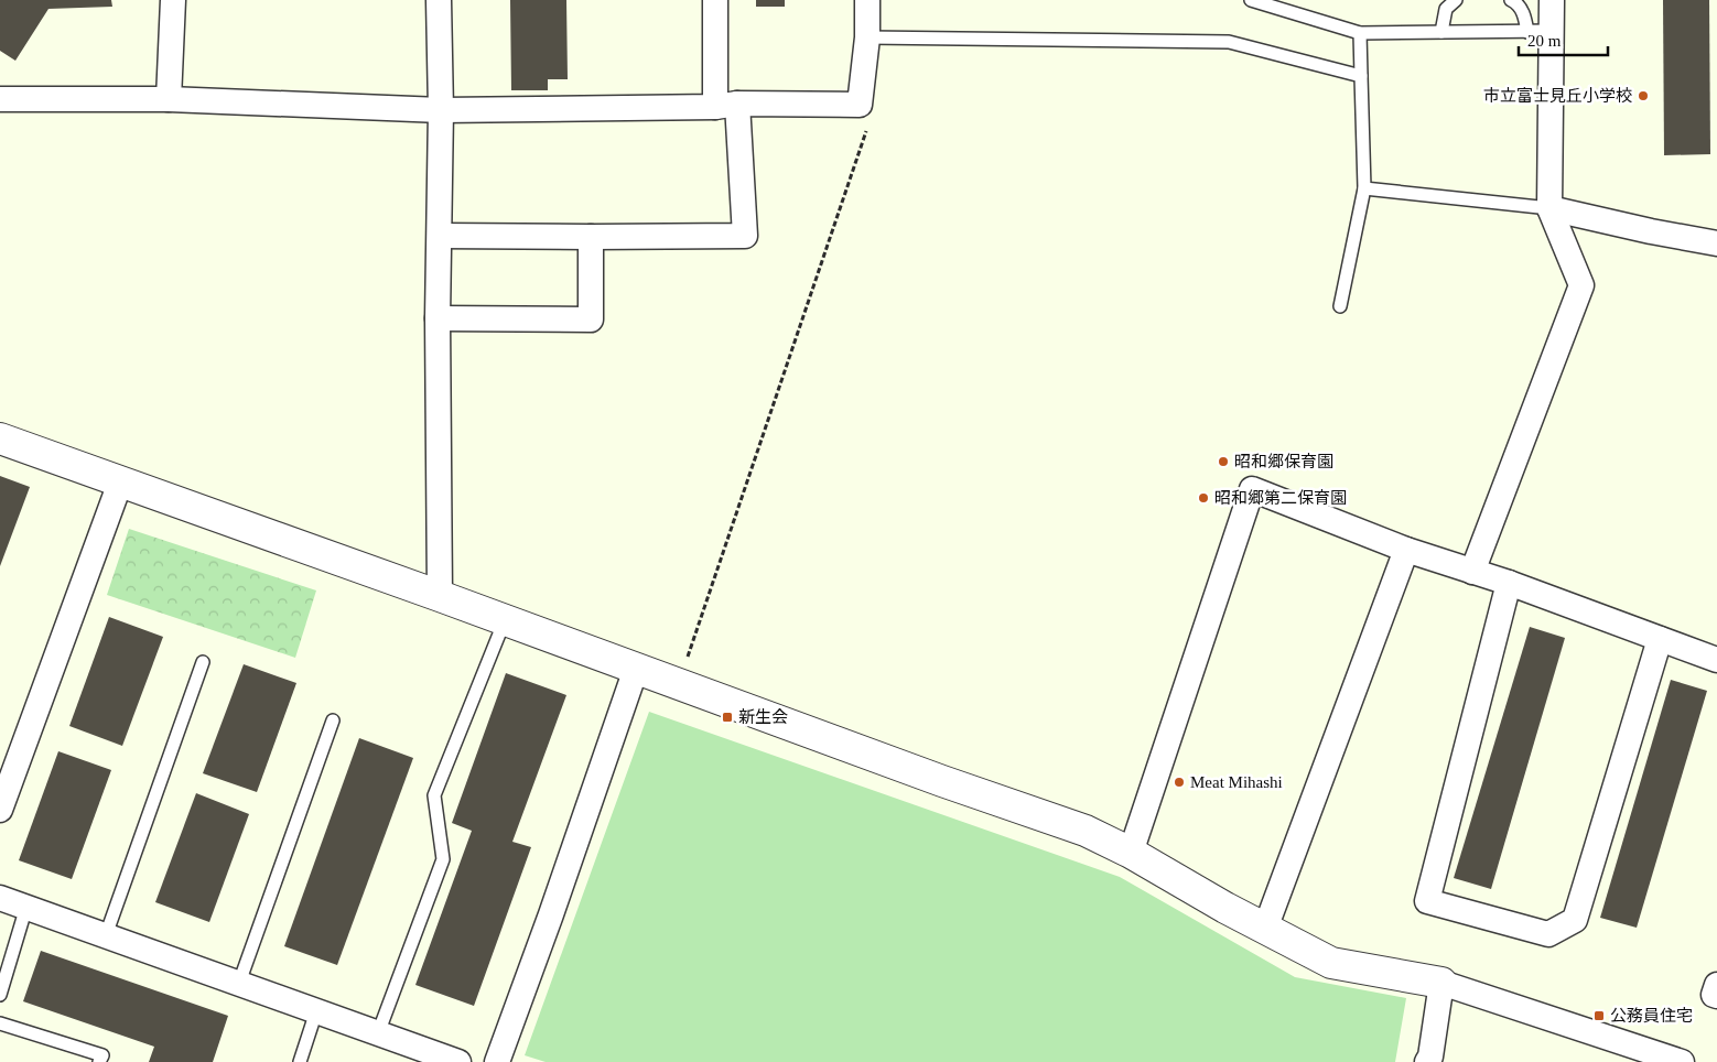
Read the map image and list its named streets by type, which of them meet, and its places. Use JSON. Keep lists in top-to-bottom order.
{
  "places": {
    "other": [
      "市立富士見丘小学校",
      "昭和郷保育園",
      "昭和郷第二保育園",
      "Meat Mihashi"
    ],
    "transit": ["新生会", "公務員住宅"]
  },
  "scale_bar": "20 m"
}
